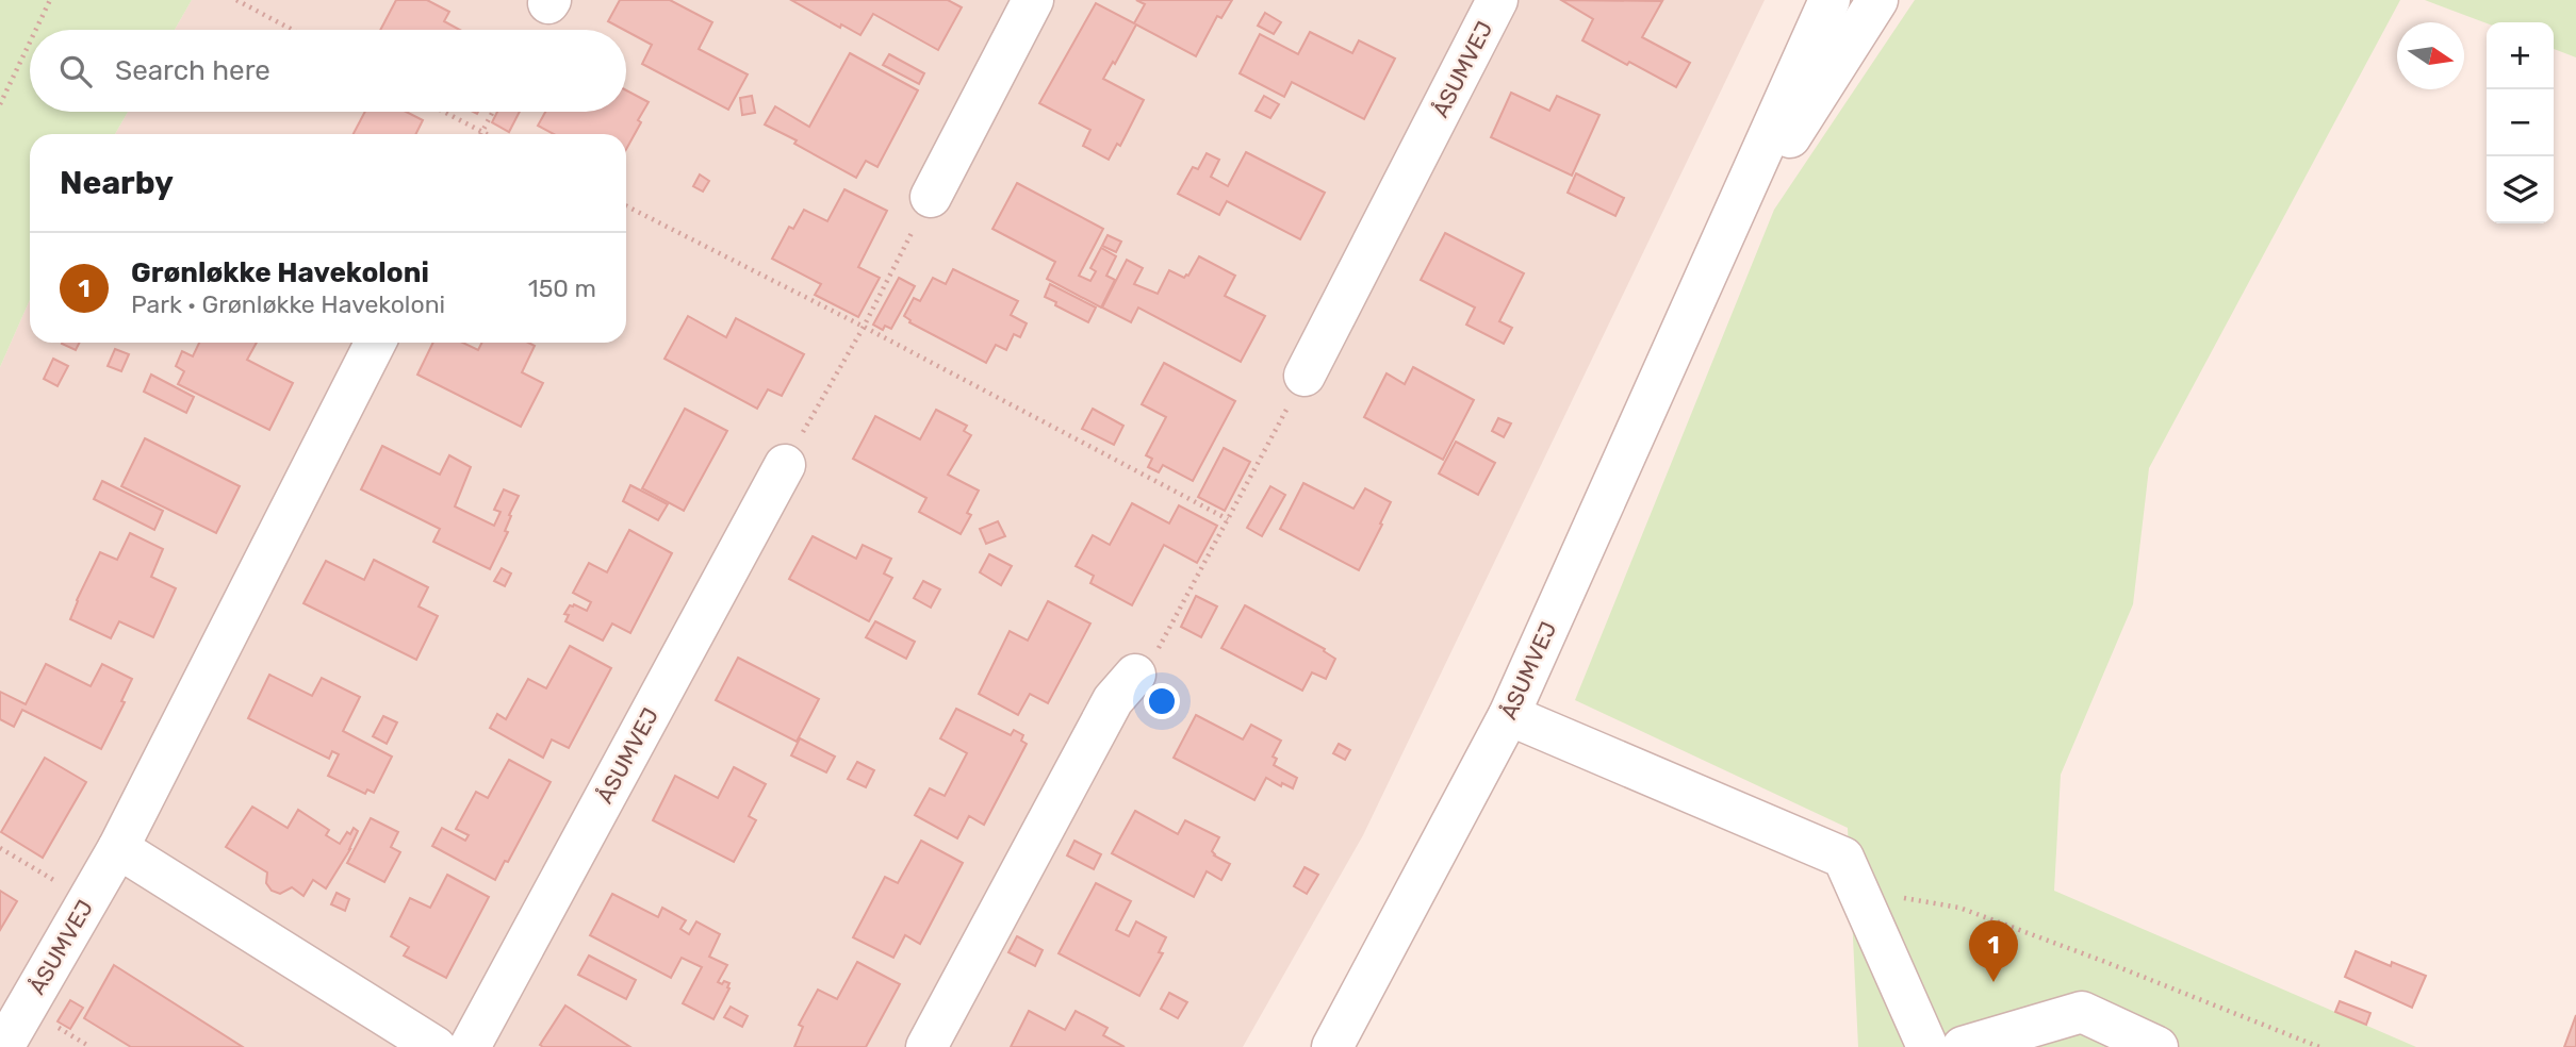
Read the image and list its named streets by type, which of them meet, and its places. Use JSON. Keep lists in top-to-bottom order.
{
  "streets": {
    "street": ["ÅSUMVEJ"]
  },
  "north": "right",
  "page": {
    "map_buttons": ["+", "−"],
    "search": "Search here",
    "heading": "Nearby",
    "list": [
      {
        "mark": "1",
        "name": "Grønløkke Havekoloni",
        "note": "Park · Grønløkke Havekoloni",
        "value": "150 m"
      }
    ],
    "pins": "1"
  }
}
